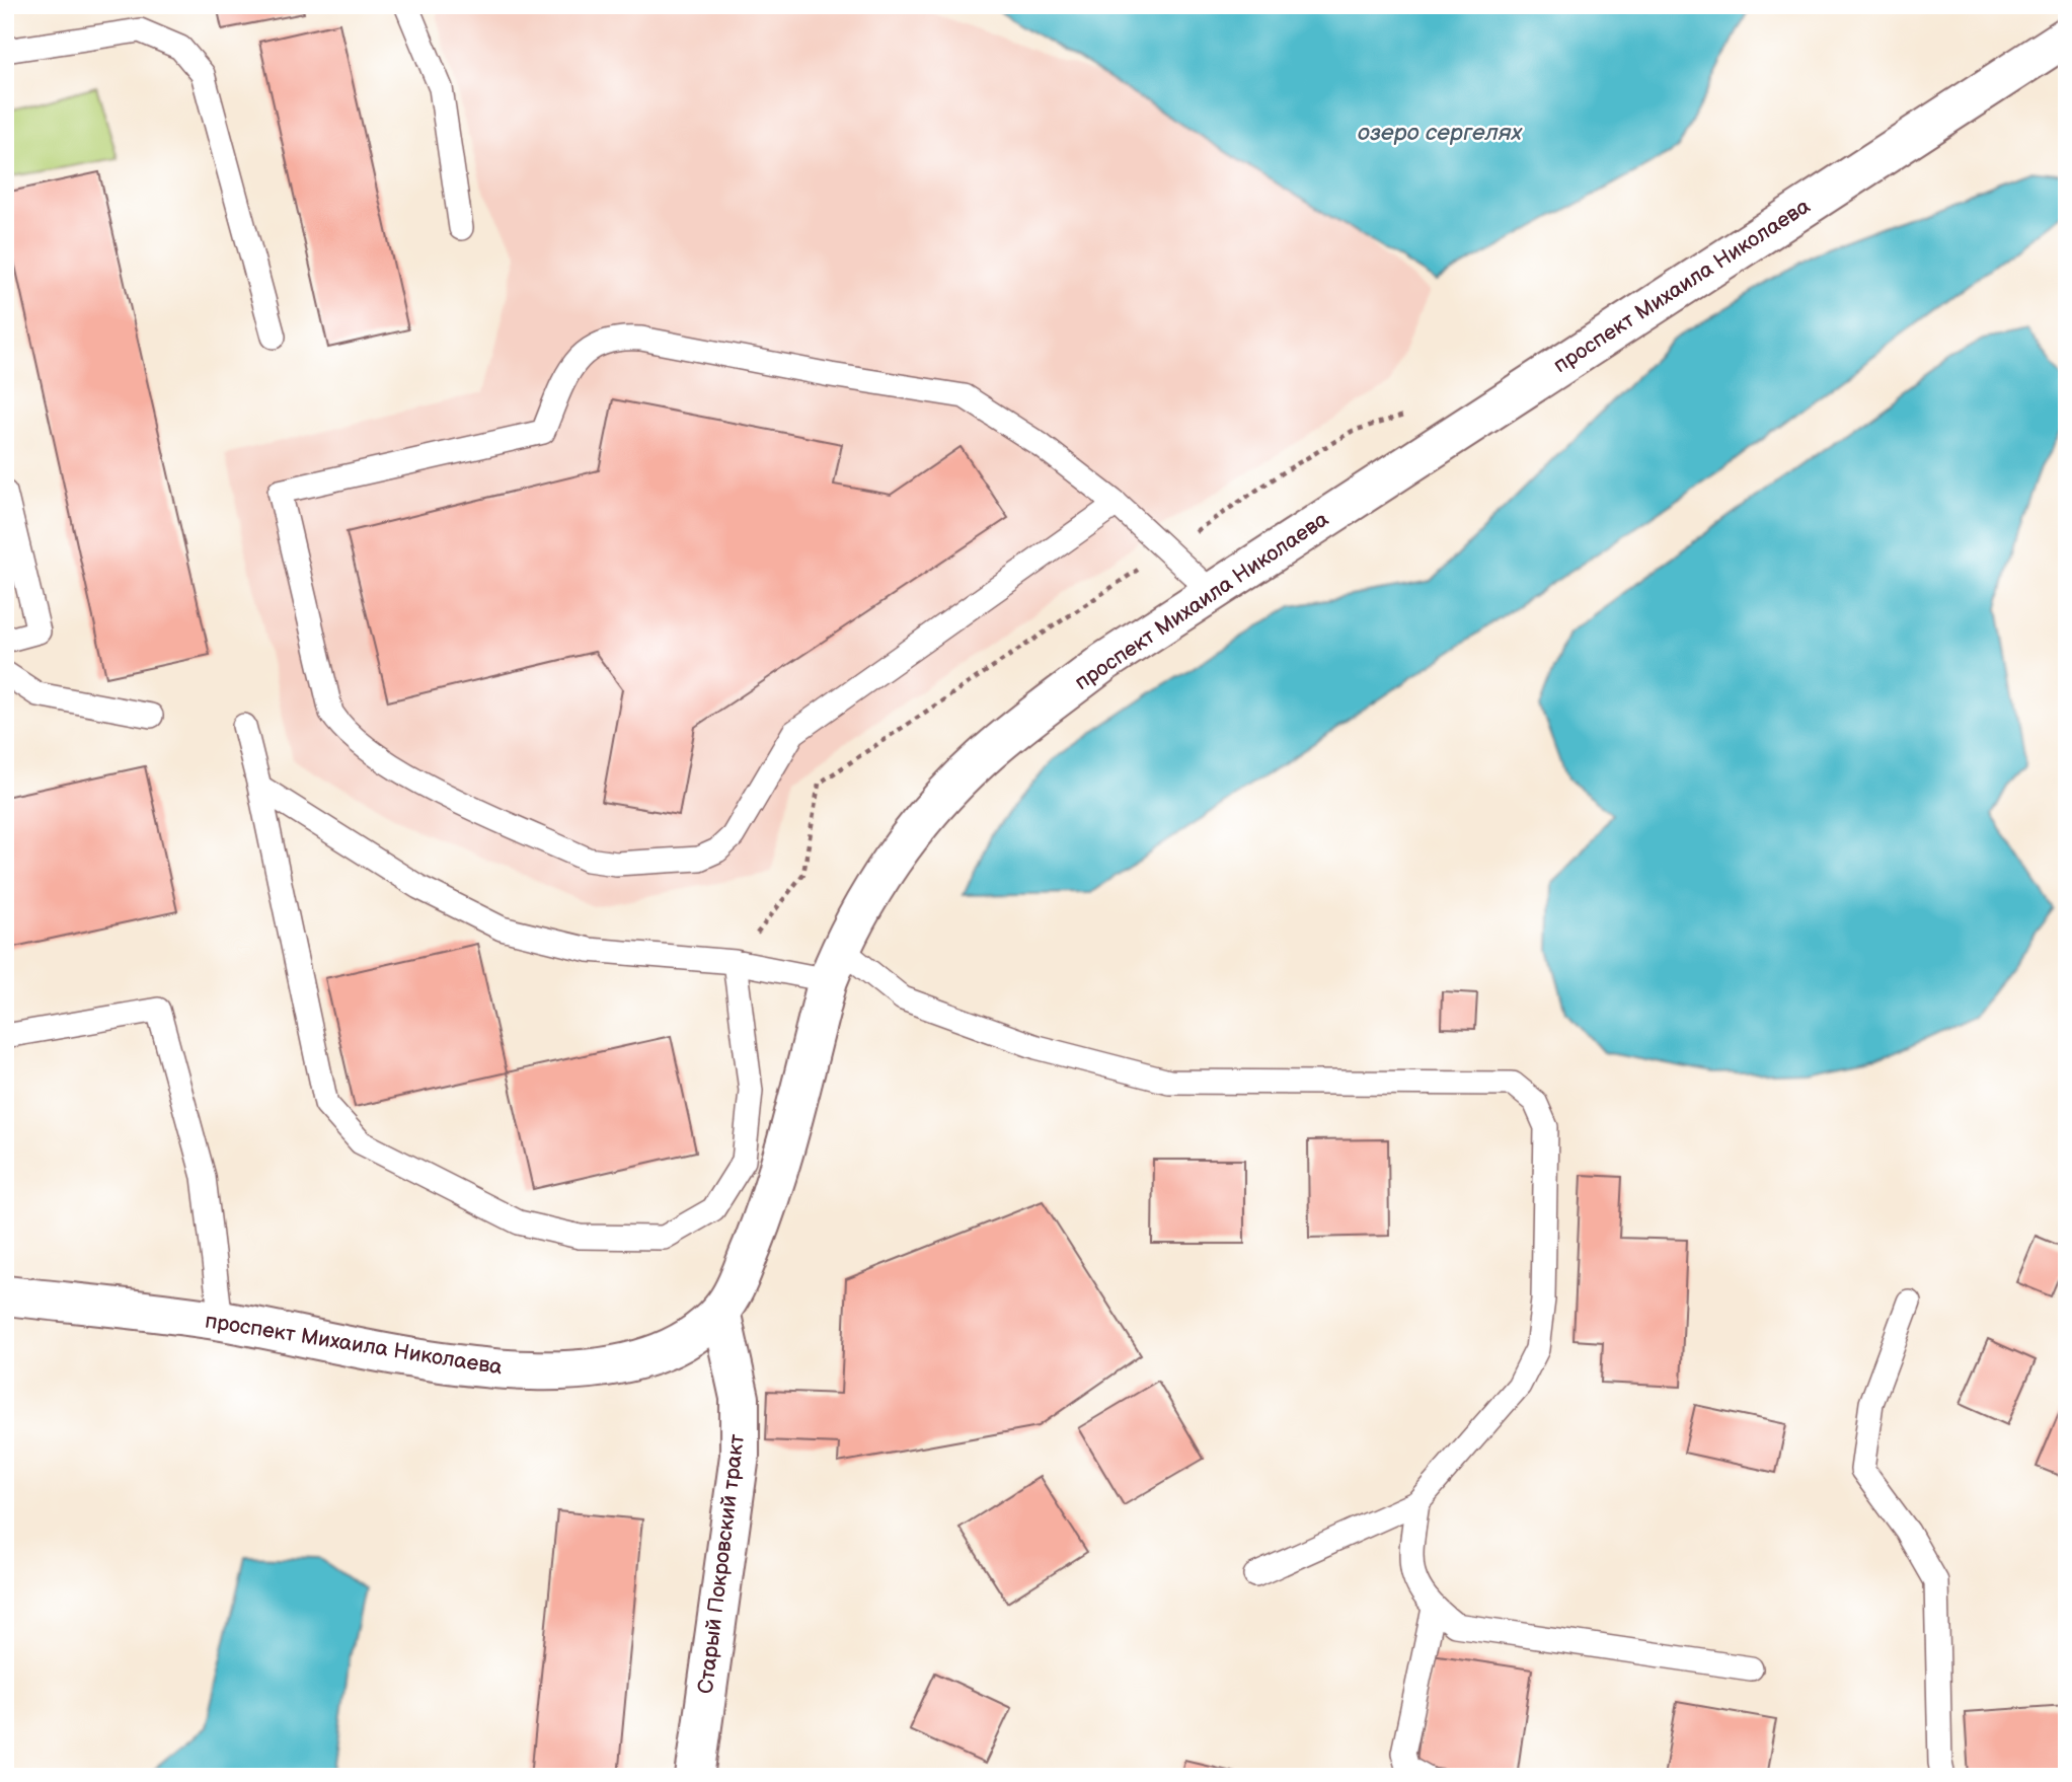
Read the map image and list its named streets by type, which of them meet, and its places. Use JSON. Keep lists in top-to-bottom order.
{
  "streets": {
    "street": ["проспект Михаила Николаева", "Старый Покровский тракт"]
  },
  "crossings": [
    ["проспект Михаила Николаева", "Старый Покровский тракт"]
  ],
  "water": ["озеро сергелях"]
}
